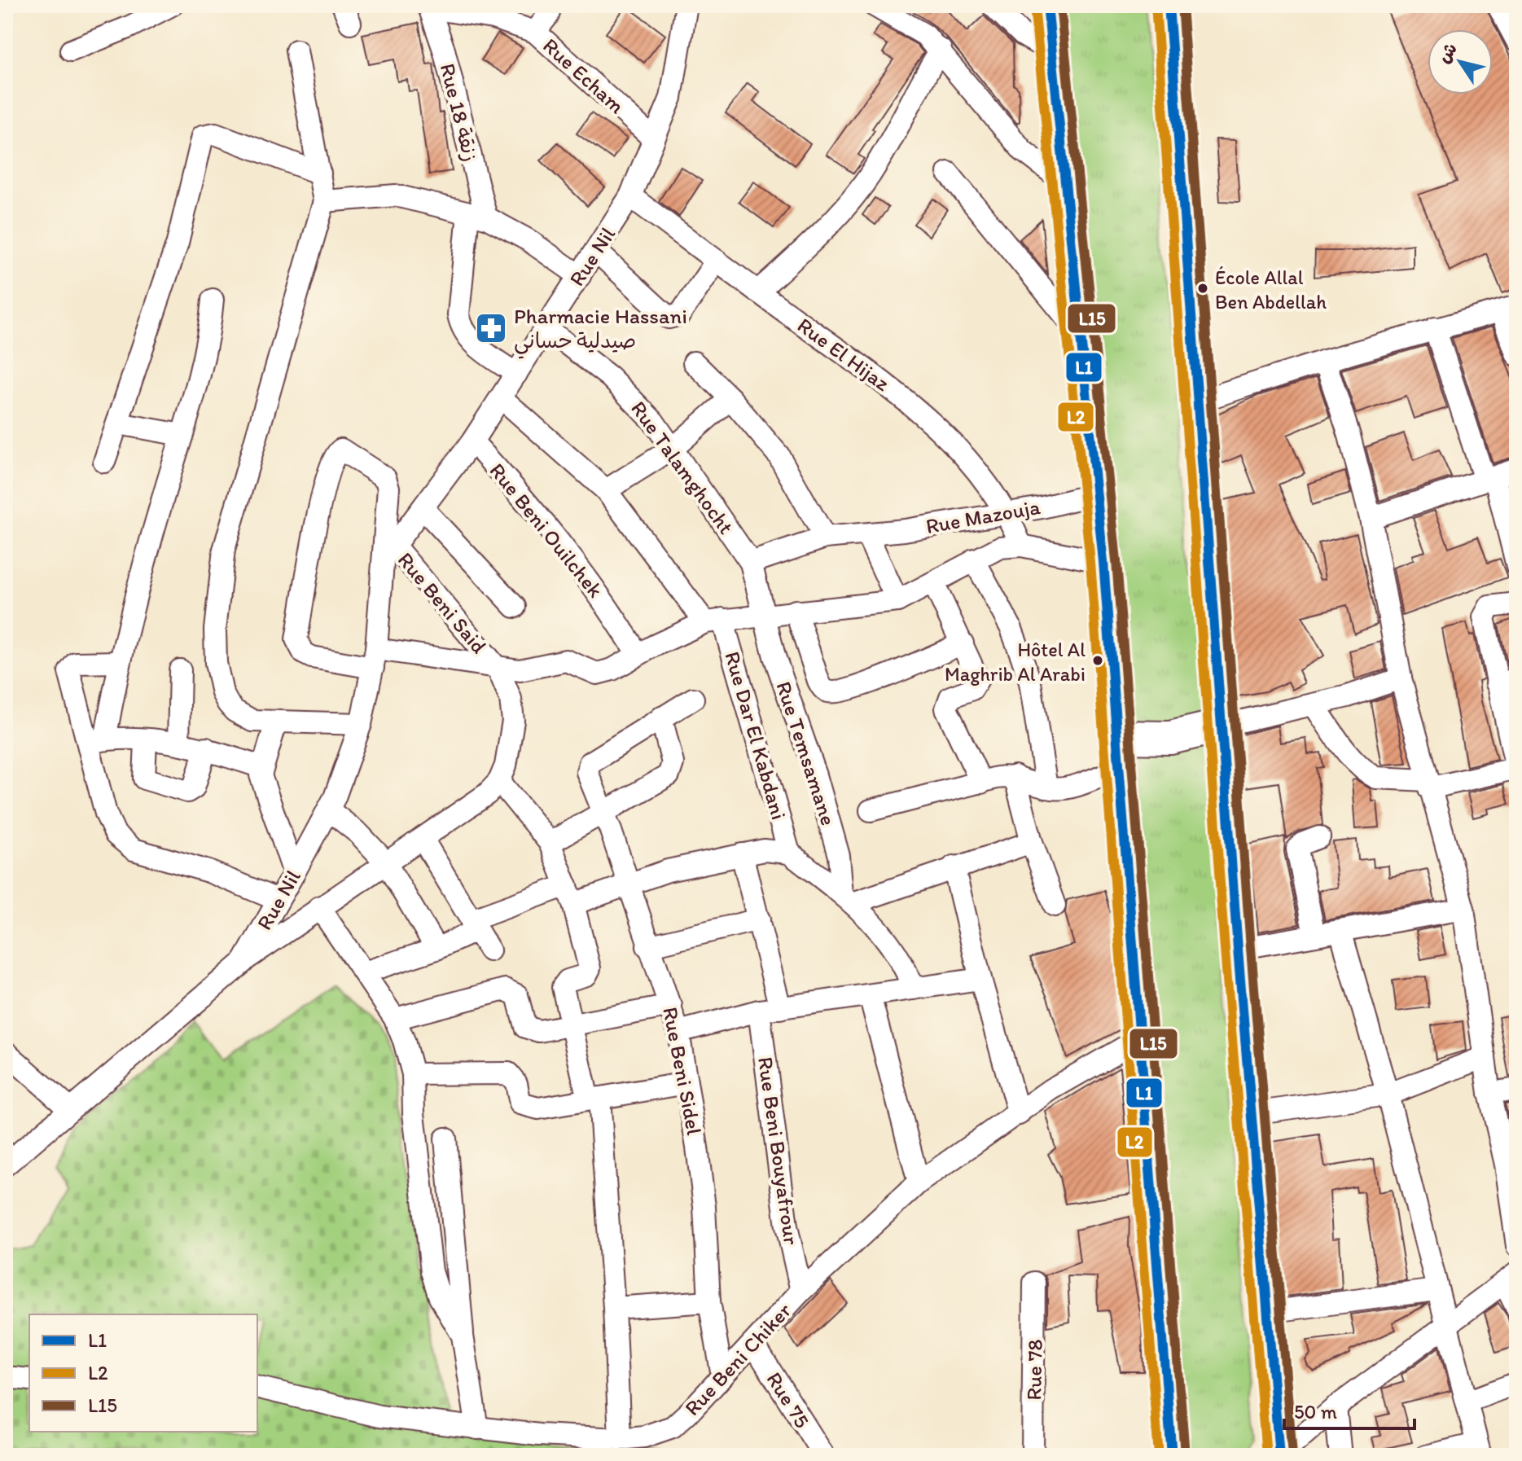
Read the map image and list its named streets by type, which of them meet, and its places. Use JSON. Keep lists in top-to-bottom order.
{
  "streets": {
    "street": [
      "Rue Echam",
      "Rue 18 زنقة",
      "Rue Nil",
      "Rue El Hijaz",
      "Rue Talamghocht",
      "Rue Mazouja",
      "Rue Beni Ouilchek",
      "Rue Beni Said",
      "Rue Dar El Kabdani",
      "Rue Temsamane",
      "Rue Beni Sidel",
      "Rue Beni Bouyafrour",
      "Rue Beni Chiker",
      "Rue 78",
      "Rue 75"
    ]
  },
  "crossings": [
    ["Rue Echam", "Rue 18 زنقة"],
    ["Rue Echam", "Rue Nil"],
    ["Rue Nil", "Rue El Hijaz"],
    ["Rue Nil", "Rue Talamghocht"],
    ["Rue Nil", "Rue Beni Ouilchek"],
    ["Rue Nil", "Rue Beni Said"],
    ["Rue El Hijaz", "Rue Mazouja"],
    ["Rue Talamghocht", "Rue Mazouja"],
    ["Rue Talamghocht", "Rue Temsamane"],
    ["Rue Beni Sidel", "Rue Beni Chiker"],
    ["Rue Beni Bouyafrour", "Rue Beni Chiker"],
    ["Rue Beni Chiker", "Rue 75"]
  ],
  "places": {
    "other": ["École Allal Ben Abdellah", "Hôtel Al Maghrib Al Arabi"],
    "pharmacy": ["Pharmacie Hassani صيدلية حساني"]
  },
  "lines": ["transit line L1", "transit line L15", "transit line L2"],
  "legend": ["L1", "L2", "L15"],
  "scale_bar": "50 m",
  "north": "top left"
}
